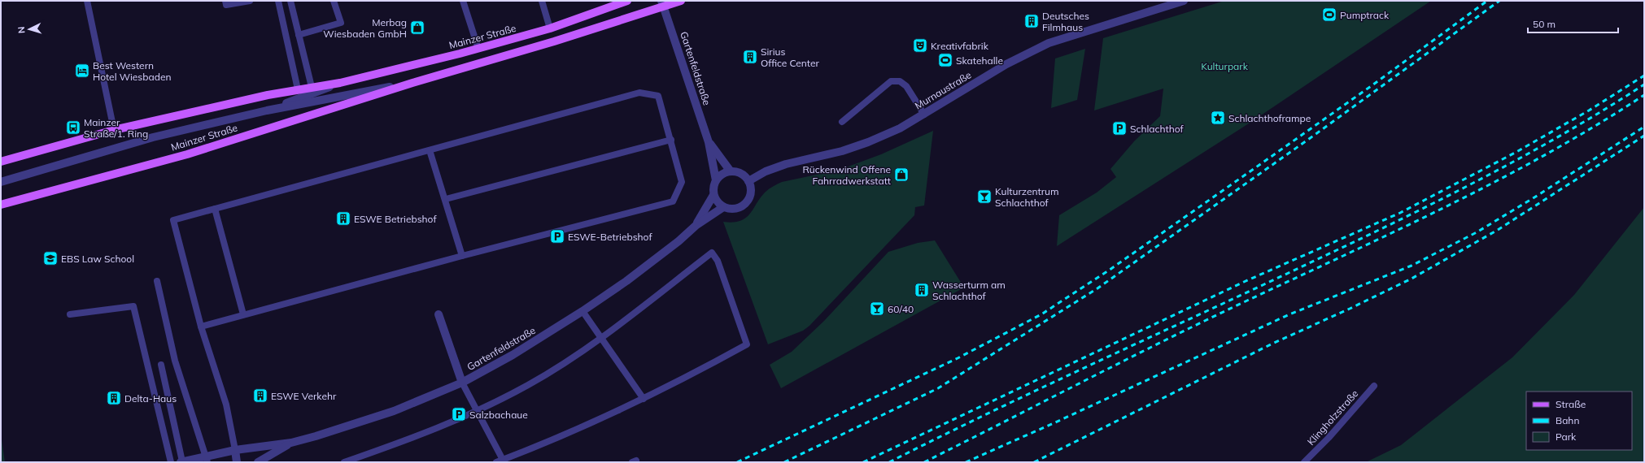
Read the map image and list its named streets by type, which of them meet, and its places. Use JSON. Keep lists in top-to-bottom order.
{
  "streets": {
    "main road": ["Mainzer Straße"],
    "street": ["Gartenfeldstraße", "Murnaustraße"],
    "lane": ["Klingholzstraße"]
  },
  "crossings": [
    ["Mainzer Straße", "Gartenfeldstraße"],
    ["Gartenfeldstraße", "Murnaustraße"]
  ],
  "parks": ["Kulturpark"],
  "places": {
    "sports": ["Pumptrack", "Skatehalle"],
    "building": [
      "Deutsches Filmhaus",
      "Sirius Office Center",
      "ESWE Betriebshof",
      "Wasserturm am Schlachthof",
      "ESWE Verkehr",
      "Delta-Haus"
    ],
    "shop": ["Merbag Wiesbaden GmbH", "Rückenwind Offene Fahrradwerkstatt"],
    "theatre": ["Kreativfabrik"],
    "hotel": ["Best Western Hotel Wiesbaden"],
    "place": ["Schlachthoframpe"],
    "bus stop": ["Mainzer Straße/1. Ring"],
    "parking": ["Schlachthof", "ESWE-Betriebshof", "Salzbachaue"],
    "bar": ["Kulturzentrum Schlachthof", "60/40"],
    "school or university": ["EBS Law School"]
  },
  "legend": ["Straße", "Bahn", "Park"],
  "scale_bar": "50 m",
  "north": "left"
}
